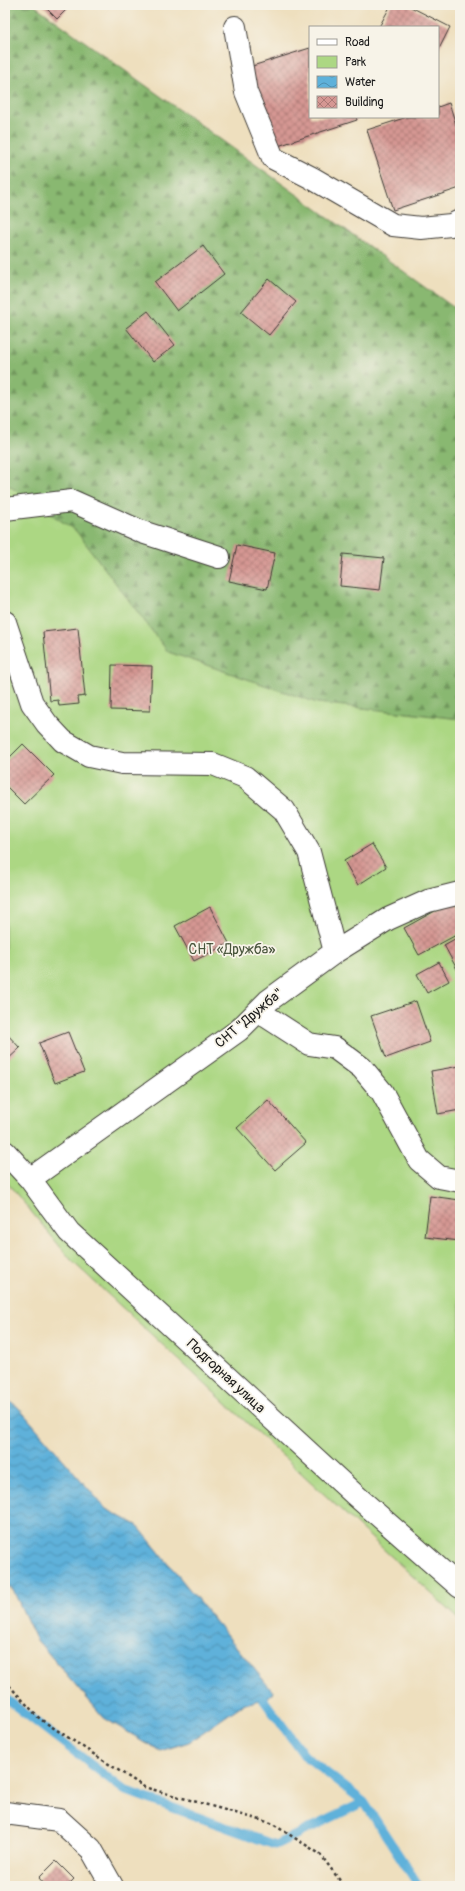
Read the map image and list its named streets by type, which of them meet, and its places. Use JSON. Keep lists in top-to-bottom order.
{
  "streets": {
    "street": ["СНТ \"Дружба\"", "Подгорная улица"]
  },
  "crossings": [
    ["СНТ \"Дружба\"", "Подгорная улица"]
  ],
  "parks": ["СНТ «Дружба»"],
  "legend": [
    "Road",
    "Park",
    "Water",
    "Building"
  ]
}
